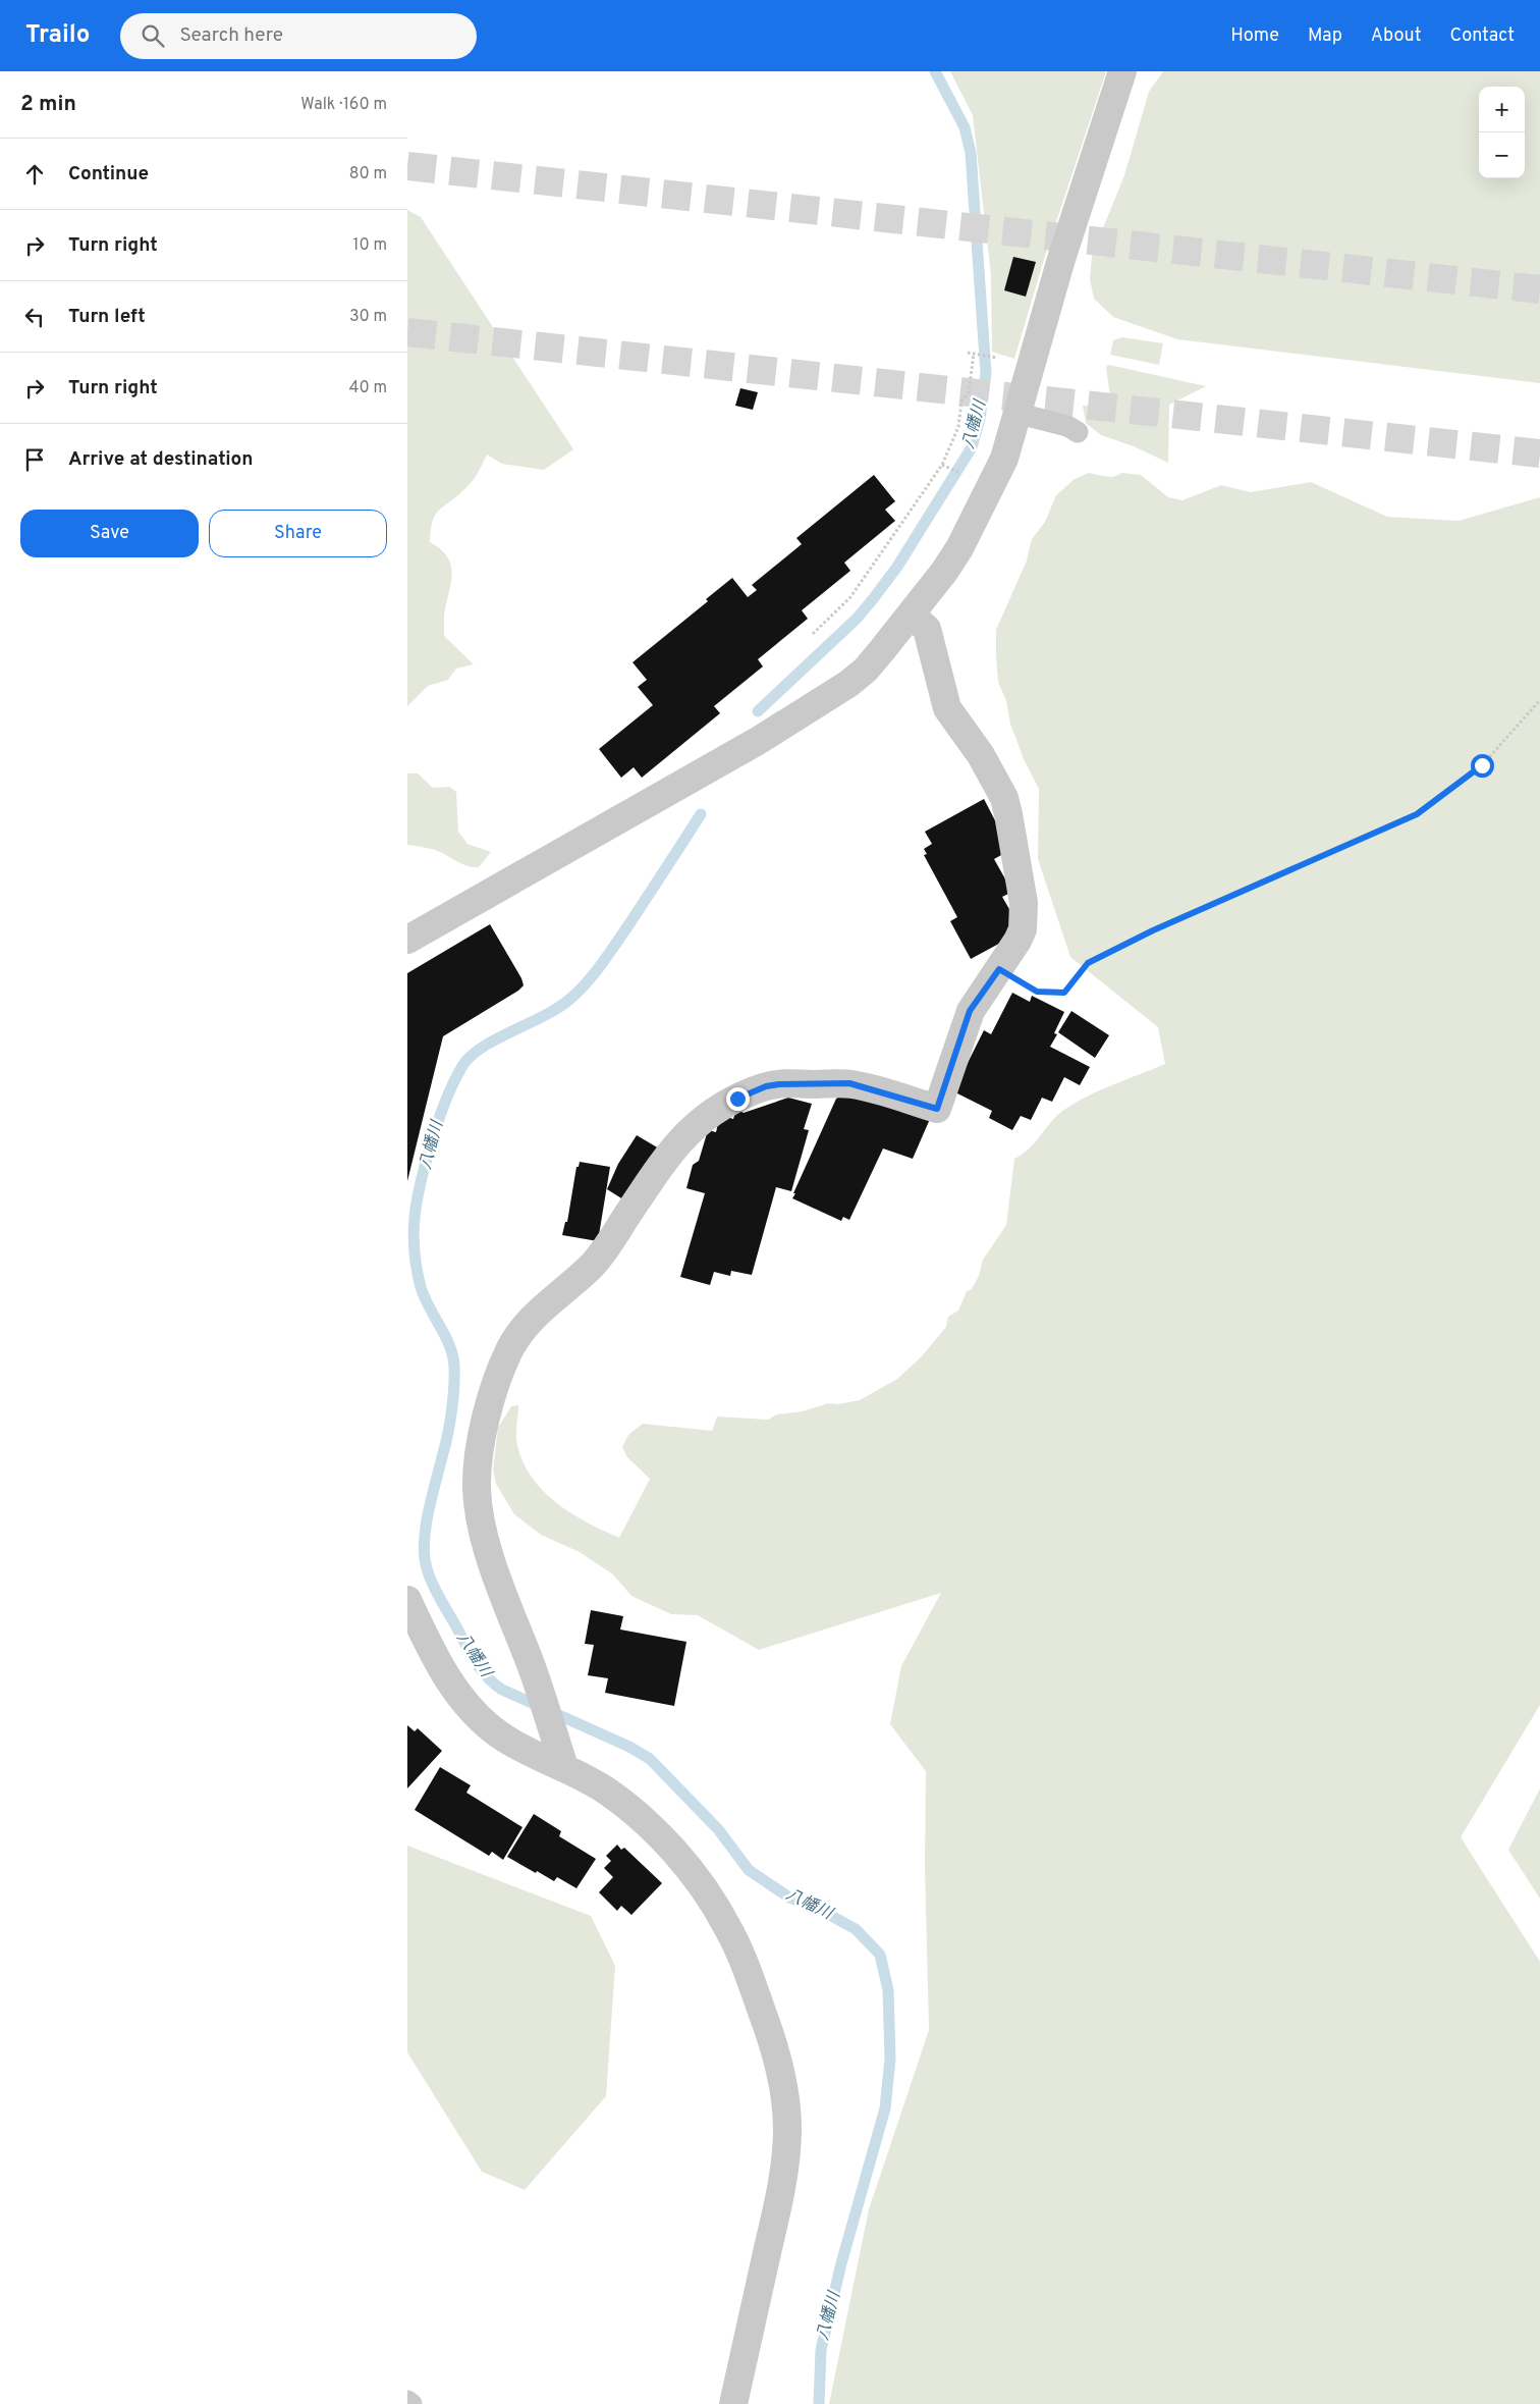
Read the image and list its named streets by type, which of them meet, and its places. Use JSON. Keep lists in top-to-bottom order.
{
  "water": ["八幡川"],
  "page": {
    "header": "Trailo",
    "search": "Search here",
    "nav": [
      "Home",
      "Map",
      "About",
      "Contact"
    ],
    "heading": ["2 min", "Walk · 160 m"],
    "map_buttons": ["+", "−"],
    "list": [
      ["Continue", "80 m"],
      ["Turn right", "10 m"],
      ["Turn left", "30 m"],
      ["Turn right", "40 m"],
      "Arrive at destination"
    ],
    "buttons": ["Save", "Share"]
  }
}
